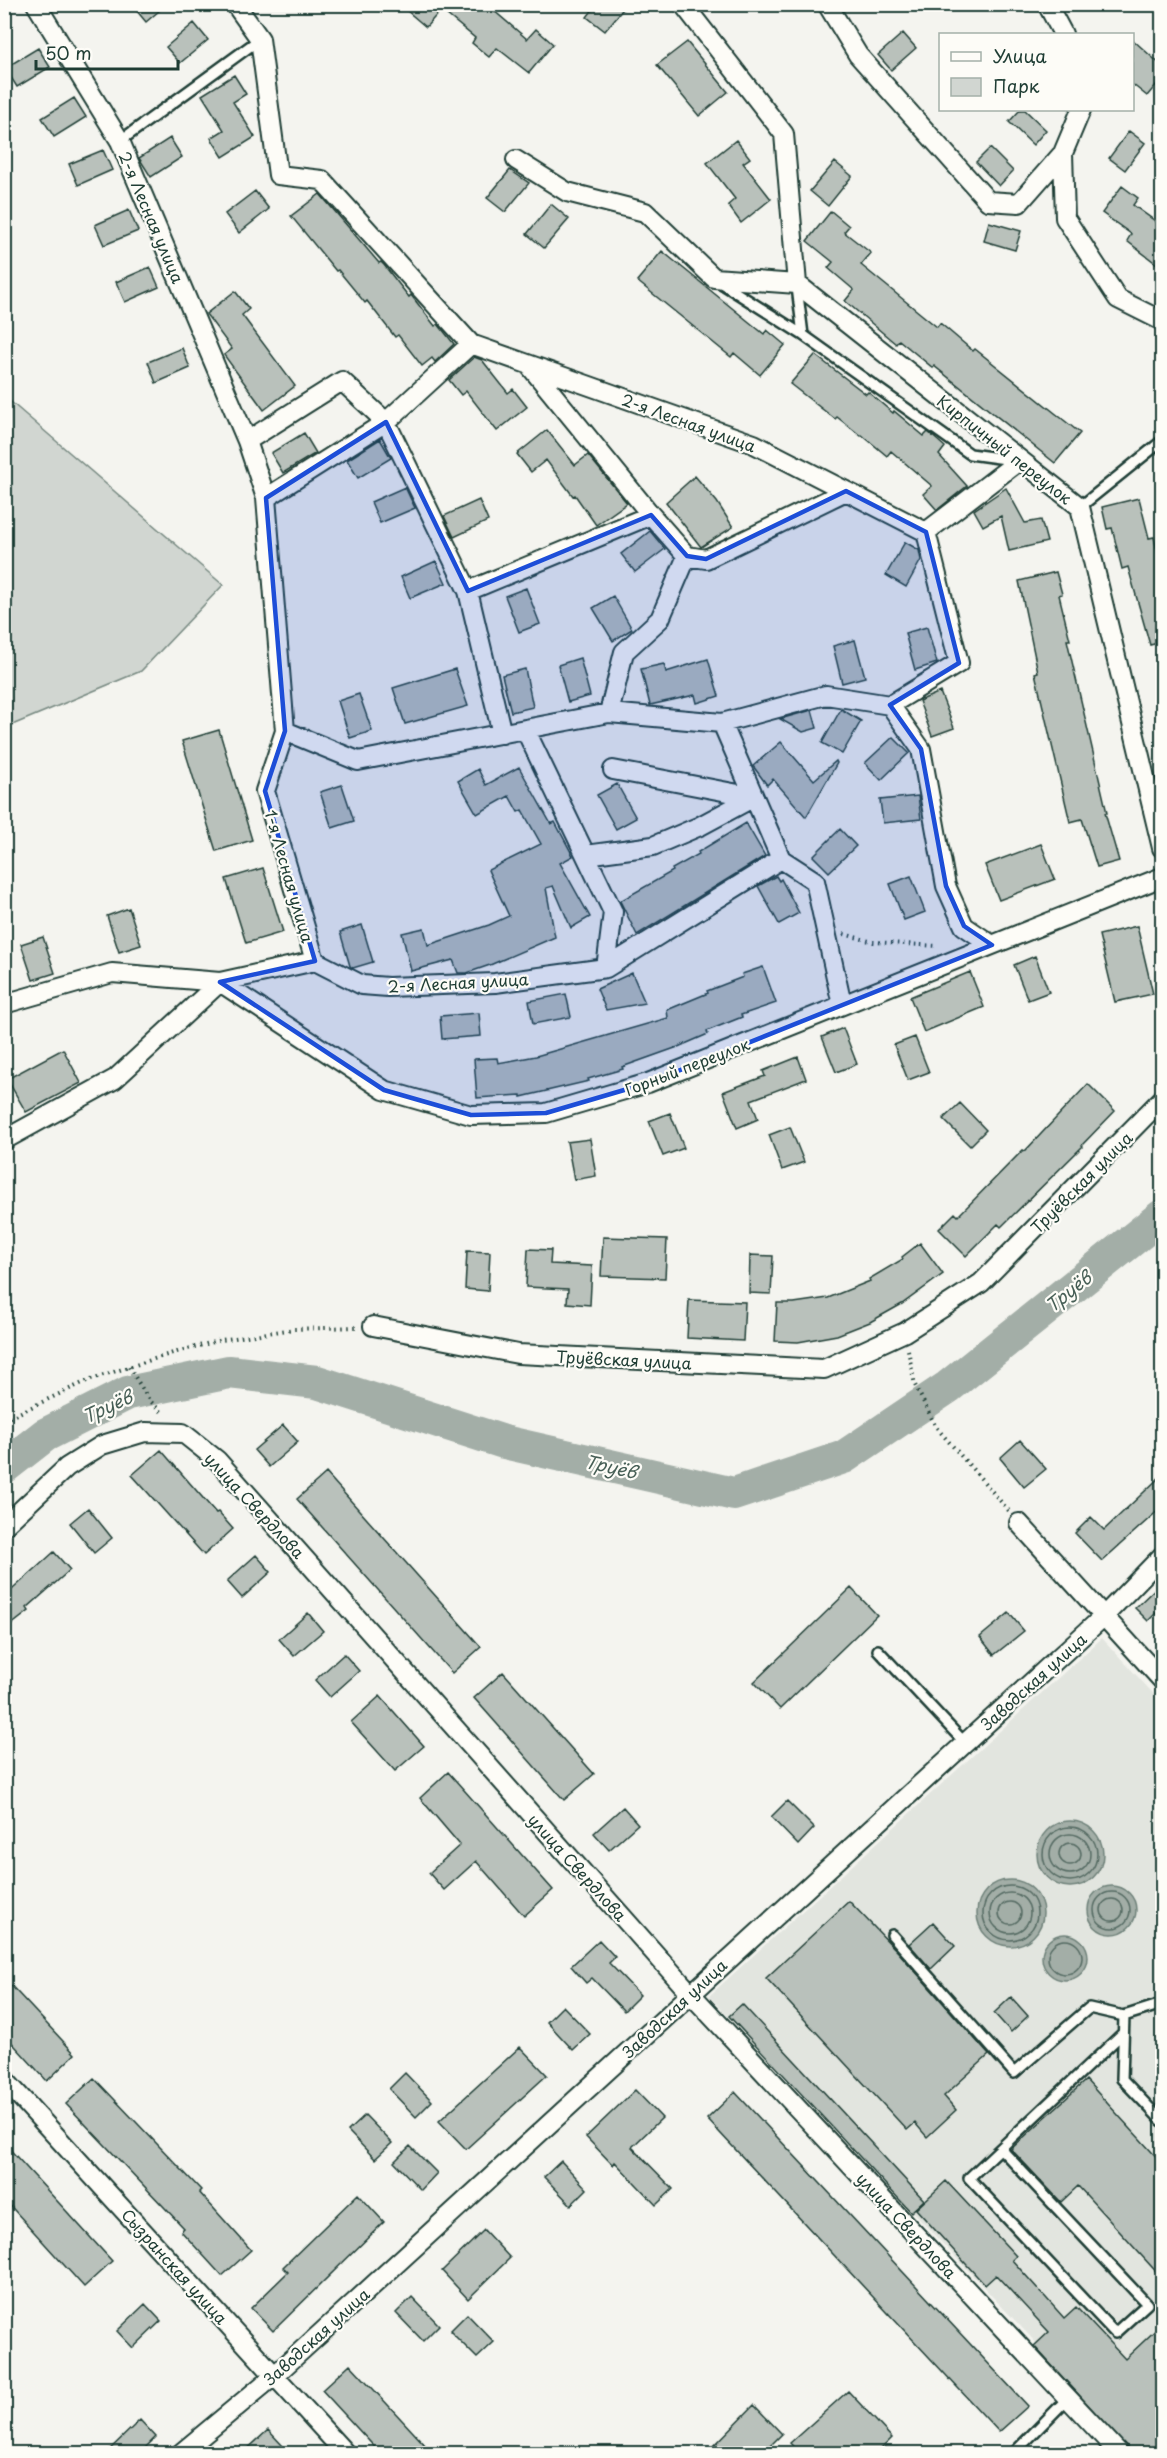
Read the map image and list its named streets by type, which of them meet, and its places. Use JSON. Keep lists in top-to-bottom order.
{
  "streets": {
    "street": [
      "2-я Лесная улица",
      "Кирпичный переулок",
      "1-я Лесная улица",
      "Горный переулок",
      "Труёвская улица",
      "улица Свердлова",
      "Заводская улица",
      "Сызранская улица"
    ]
  },
  "crossings": [
    ["2-я Лесная улица", "1-я Лесная улица"],
    ["1-я Лесная улица", "Горный переулок"],
    ["улица Свердлова", "Заводская улица"],
    ["Заводская улица", "Сызранская улица"]
  ],
  "water": ["Труёв"],
  "legend": ["Улица", "Парк"],
  "scale_bar": "50 m"
}
